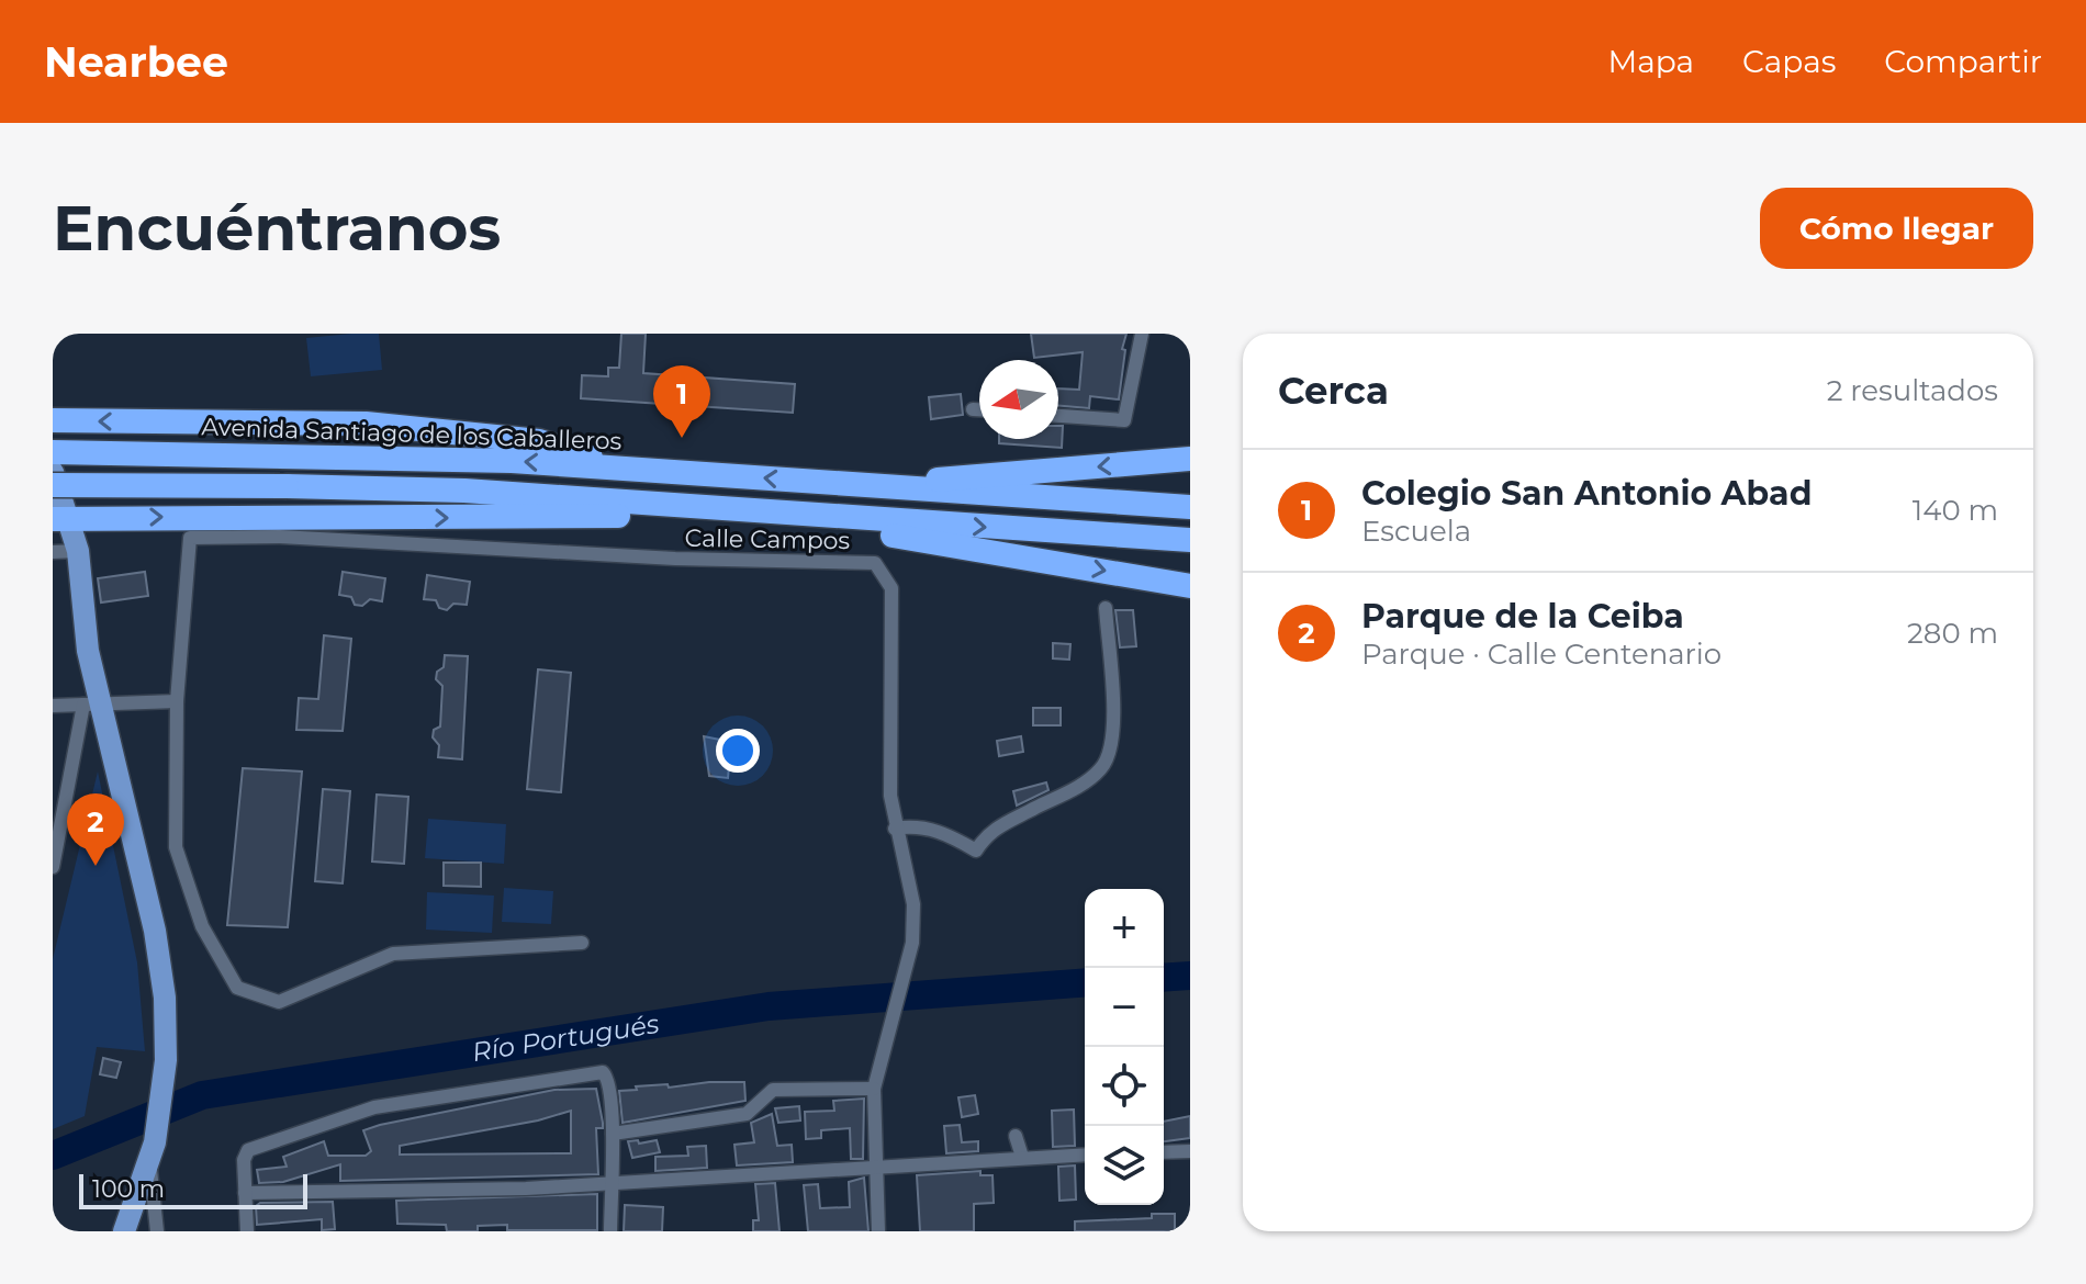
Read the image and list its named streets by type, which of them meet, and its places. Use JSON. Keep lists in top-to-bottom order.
{
  "streets": {
    "highway": ["Avenida Santiago de los Caballeros"],
    "street": ["Calle Campos"]
  },
  "water": ["Río Portugués"],
  "scale_bar": "100 m",
  "north": "left",
  "page": {
    "header": "Nearbee",
    "nav": ["Mapa", "Capas", "Compartir"],
    "buttons": "Cómo llegar",
    "title": "Encuéntranos",
    "heading": ["Cerca", "2 resultados"],
    "pins": ["1", "2"],
    "list": [
      {
        "mark": "1",
        "name": "Colegio San Antonio Abad",
        "note": "Escuela",
        "value": "140 m"
      },
      {
        "mark": "2",
        "name": "Parque de la Ceiba",
        "note": "Parque · Calle Centenario",
        "value": "280 m"
      }
    ],
    "map_buttons": ["+", "−"],
    "scale": "100 m"
  }
}
